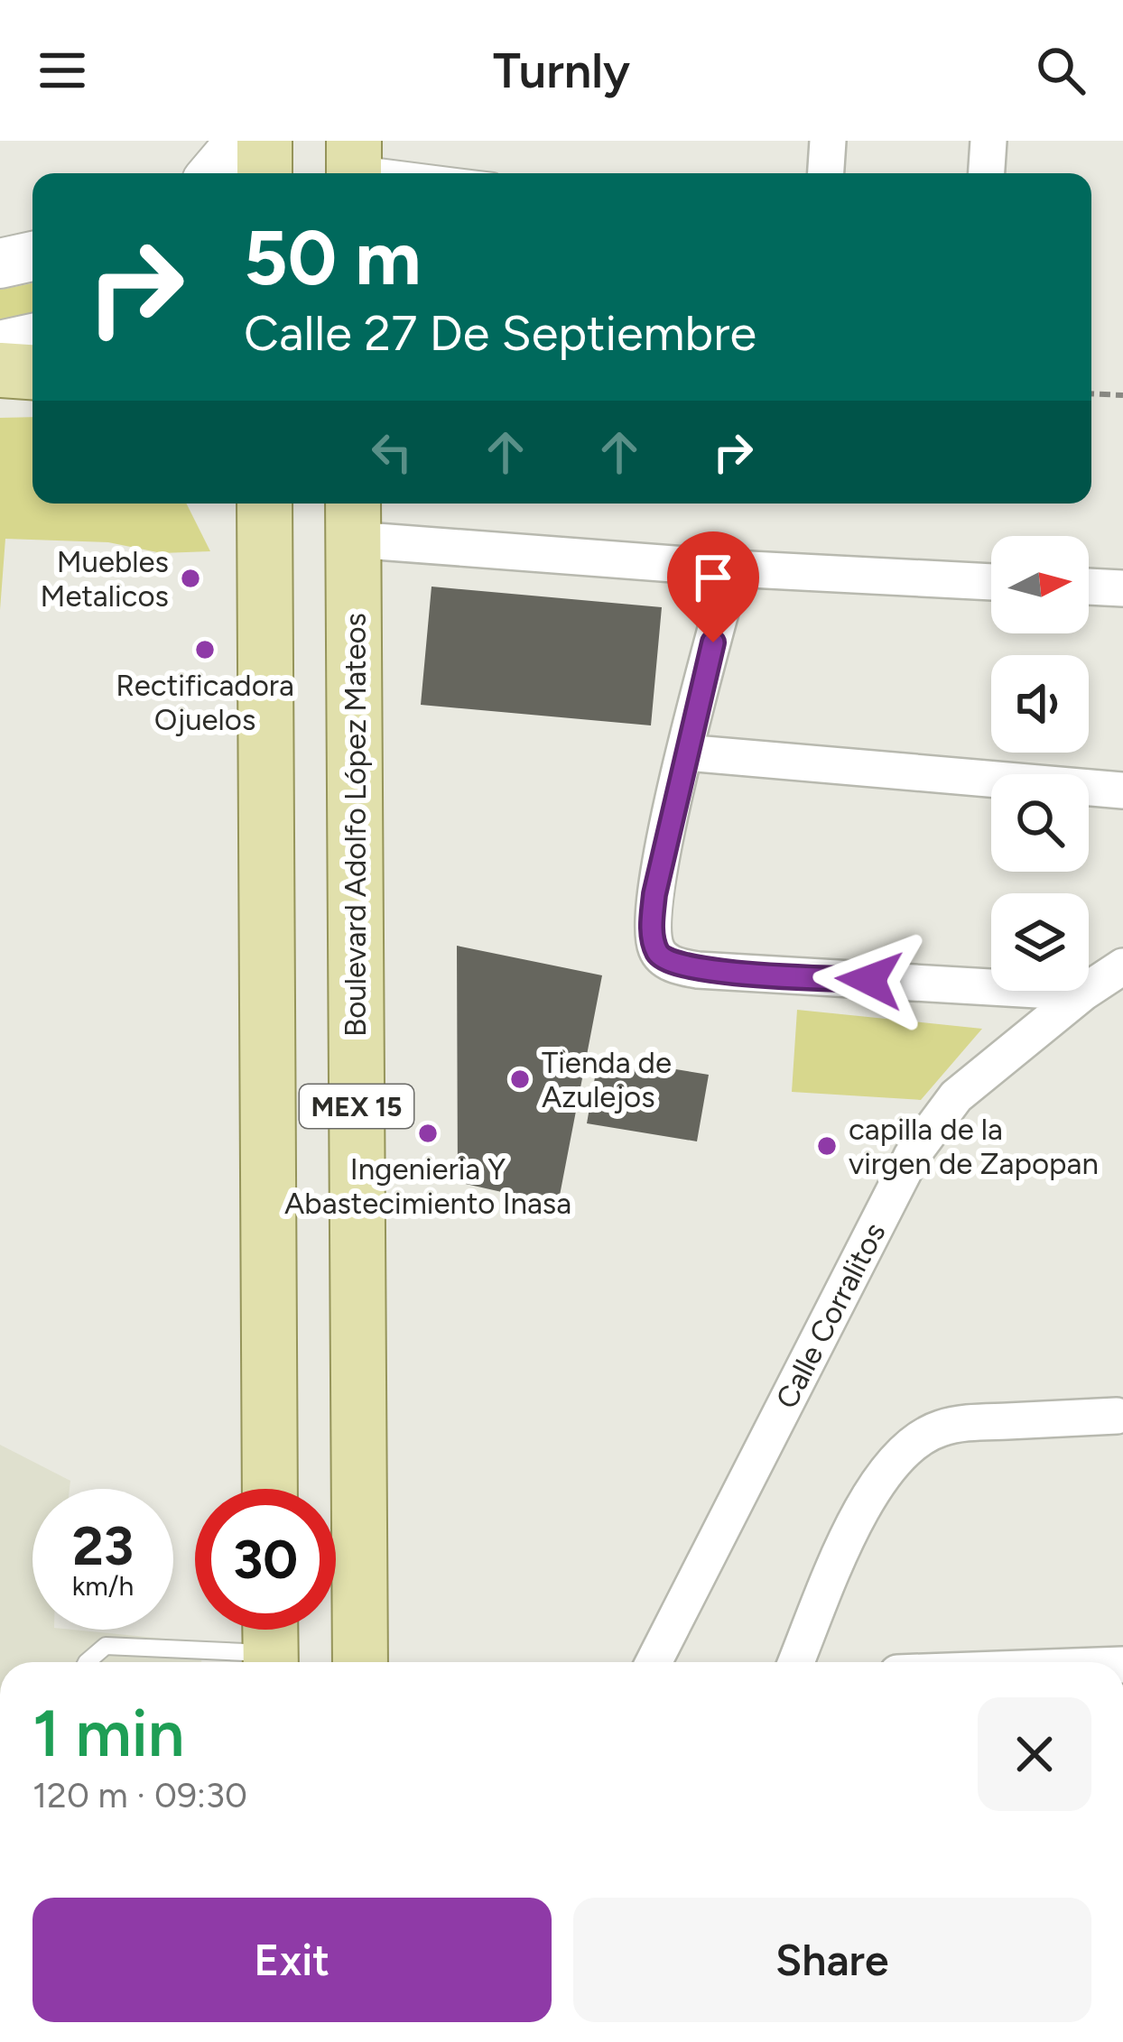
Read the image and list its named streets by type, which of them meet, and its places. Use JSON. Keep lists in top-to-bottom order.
{
  "streets": {
    "main road": ["Boulevard Adolfo López Mateos", "MEX 15"],
    "street": ["Calle Corralitos"]
  },
  "places": [
    "Muebles Metalicos",
    "Rectificadora Ojuelos",
    "Tienda de Azulejos",
    "Ingenieria Y Abastecimiento Inasa",
    "capilla de la virgen de Zapopan"
  ],
  "north": "right",
  "page": {
    "header": "Turnly",
    "turn": ["50 m", "Calle 27 De Septiembre"],
    "speed": "23 km/h",
    "limit": "30",
    "heading": ["1 min", "120 m · 09:30"],
    "buttons": ["Exit", "Share"]
  }
}
